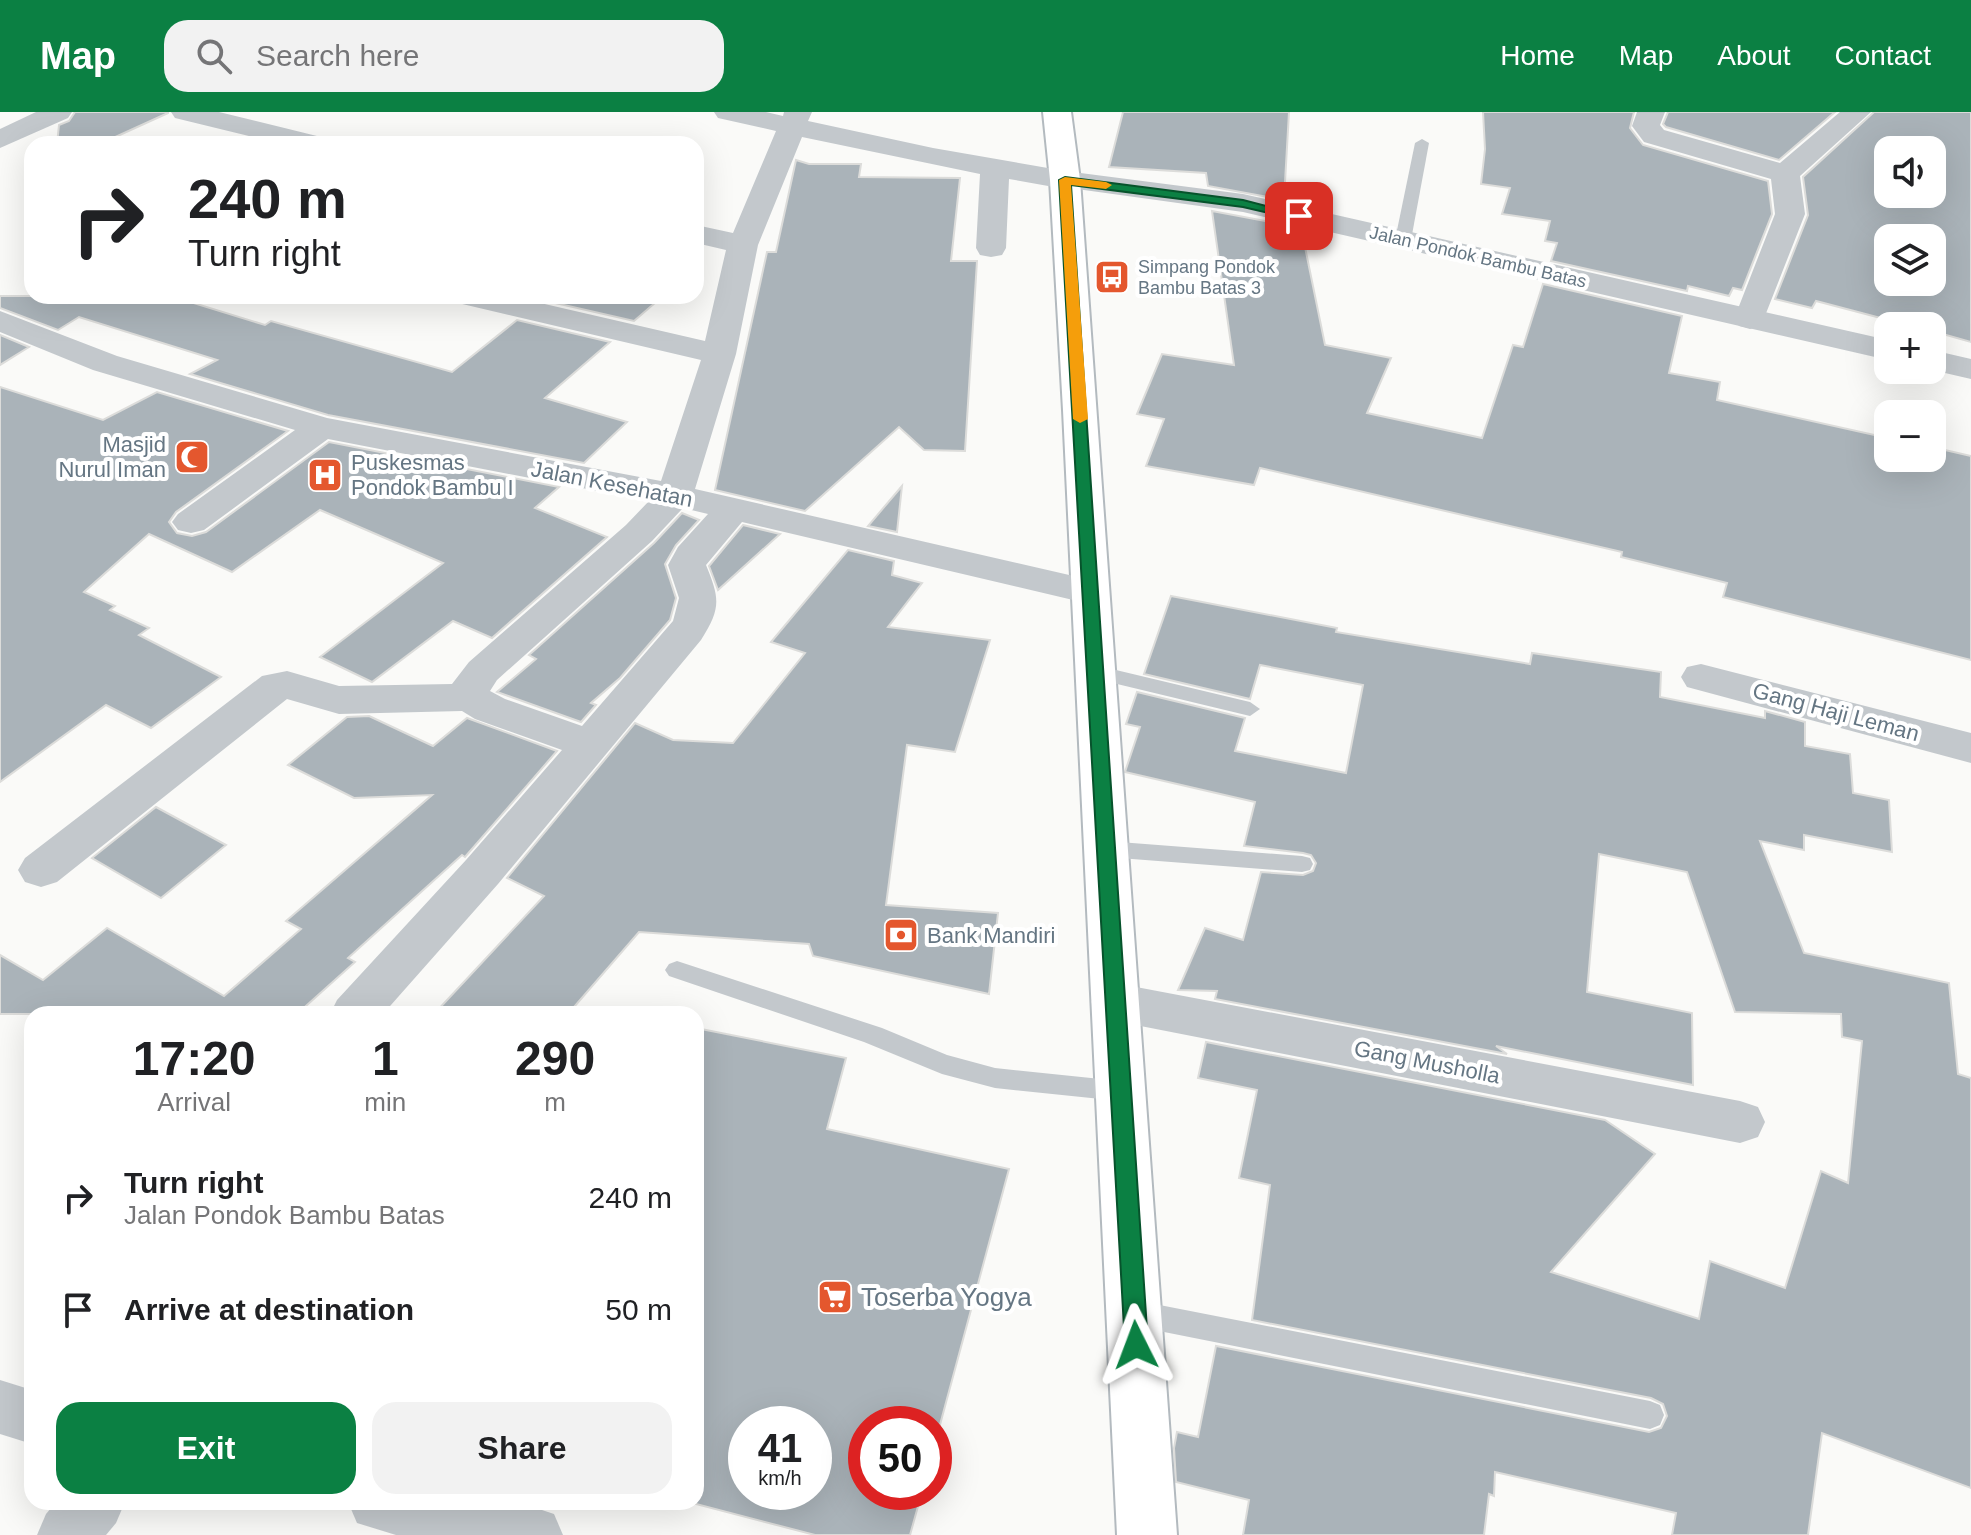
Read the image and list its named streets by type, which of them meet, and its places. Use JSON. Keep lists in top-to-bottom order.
{
  "streets": {
    "street": [
      "Jalan Pondok Bambu Batas",
      "Jalan Kesehatan",
      "Gang Haji Leman",
      "Gang Musholla"
    ]
  },
  "places": {
    "bus stop": ["Simpang Pondok Bambu Batas 3"],
    "mosque": ["Masjid Nurul Iman"],
    "hospital": ["Puskesmas Pondok Bambu I"],
    "bank": ["Bank Mandiri"],
    "supermarket": ["Toserba Yogya"]
  },
  "page": {
    "header": "Map",
    "search": "Search here",
    "nav": [
      "Home",
      "Map",
      "About",
      "Contact"
    ],
    "map_buttons": ["+", "−"],
    "turn": ["240 m", "Turn right"],
    "eta": [
      "17:20",
      "Arrival",
      "1",
      "min",
      "290",
      "m"
    ],
    "list": [
      {
        "name": "Turn right",
        "note": "Jalan Pondok Bambu Batas",
        "value": "240 m"
      },
      {
        "name": "Arrive at destination",
        "value": "50 m"
      }
    ],
    "buttons": ["Exit", "Share"],
    "speed": "41 km/h",
    "limit": "50"
  }
}
